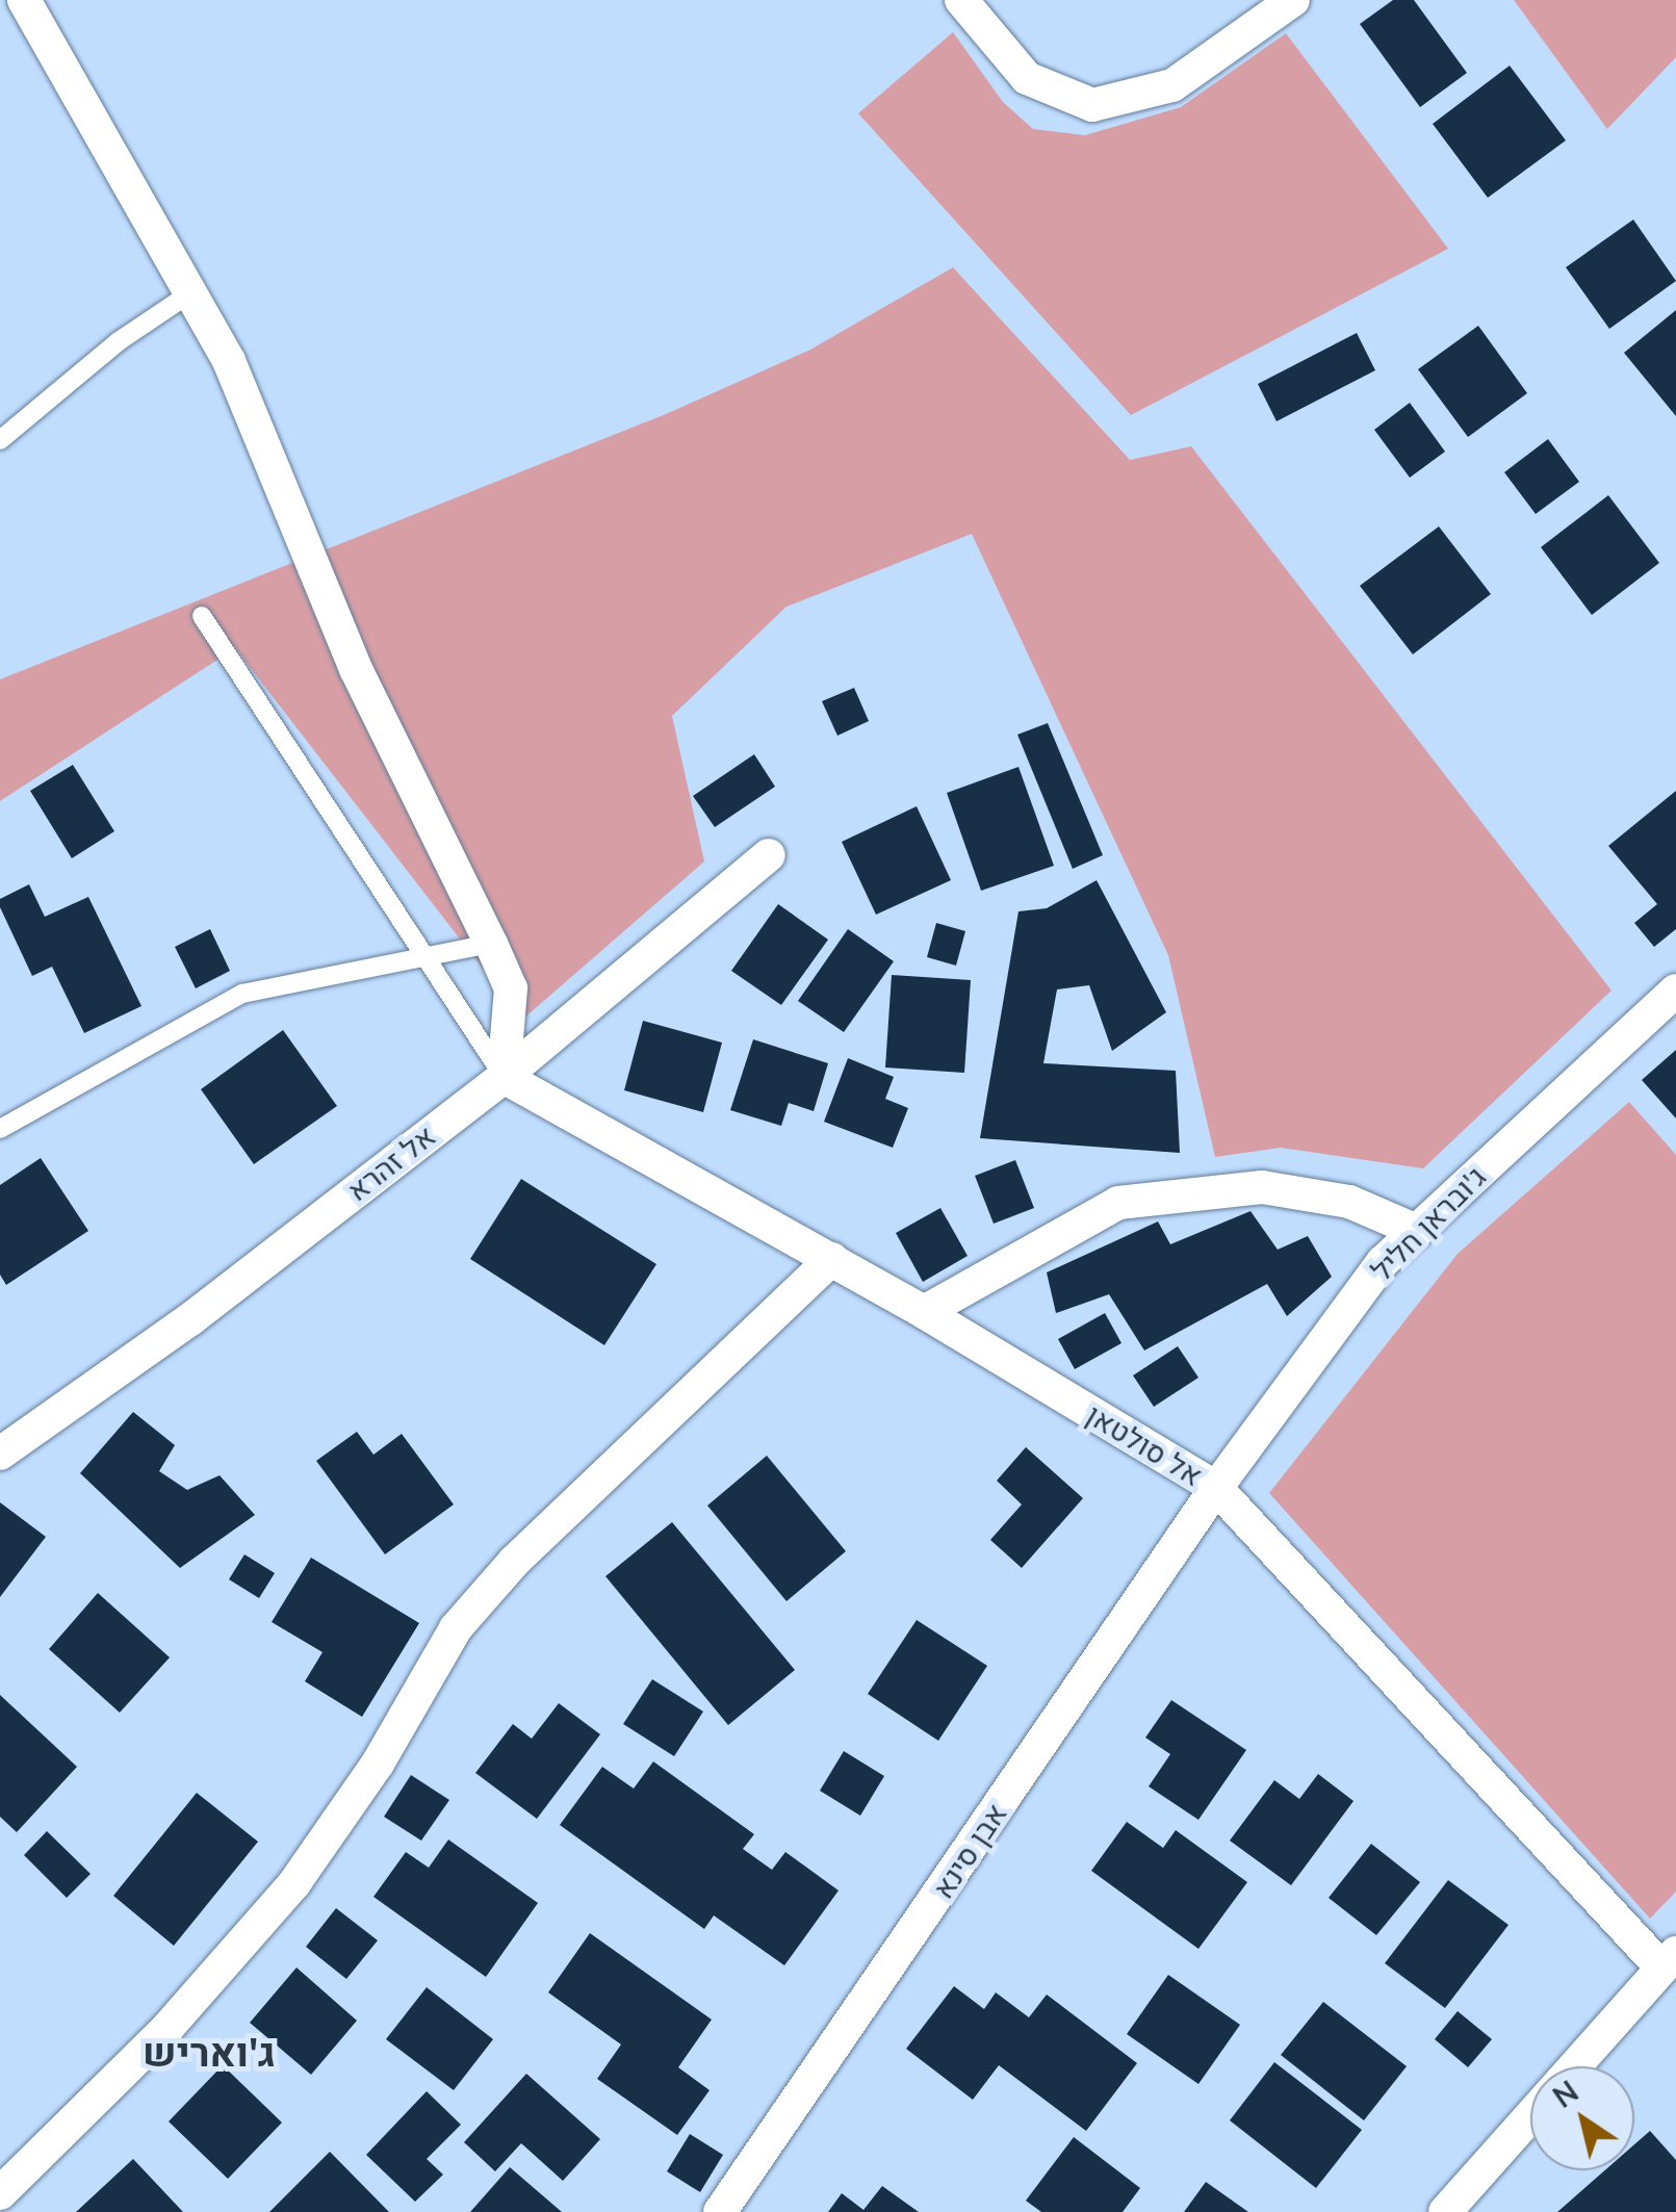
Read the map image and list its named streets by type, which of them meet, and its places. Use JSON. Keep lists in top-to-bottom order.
{
  "streets": {
    "street": [
      "אל זהרא",
      "ג'ובראן חליל",
      "אל סולטאן",
      "אבן סינא"
    ]
  },
  "crossings": [
    ["אל זהרא", "אל סולטאן"],
    ["ג'ובראן חליל", "אל סולטאן"],
    ["ג'ובראן חליל", "אבן סינא"],
    ["אל סולטאן", "אבן סינא"]
  ],
  "districts": ["ג'ואריש"],
  "north": "top left"
}
